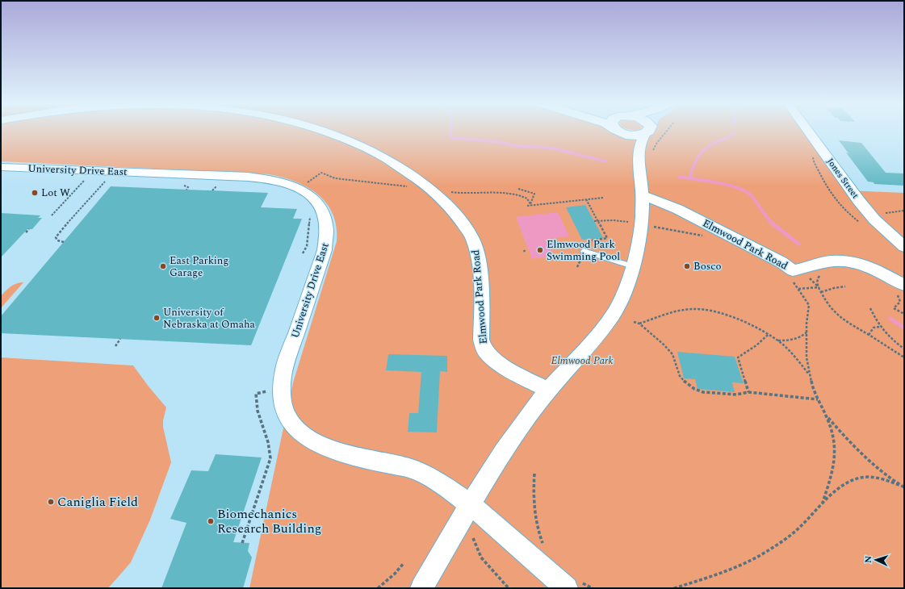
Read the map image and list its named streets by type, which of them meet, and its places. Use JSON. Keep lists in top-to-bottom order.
{
  "streets": {
    "street": ["University Drive East", "Jones Street", "Elmwood Park Road"]
  },
  "parks": ["Elmwood Park"],
  "places": [
    "Lot W",
    "Elmwood Park Swimming Pool",
    "East Parking Garage",
    "Bosco",
    "University of Nebraska at Omaha",
    "Caniglia Field",
    "Biomechanics Research Building"
  ],
  "north": "left"
}
